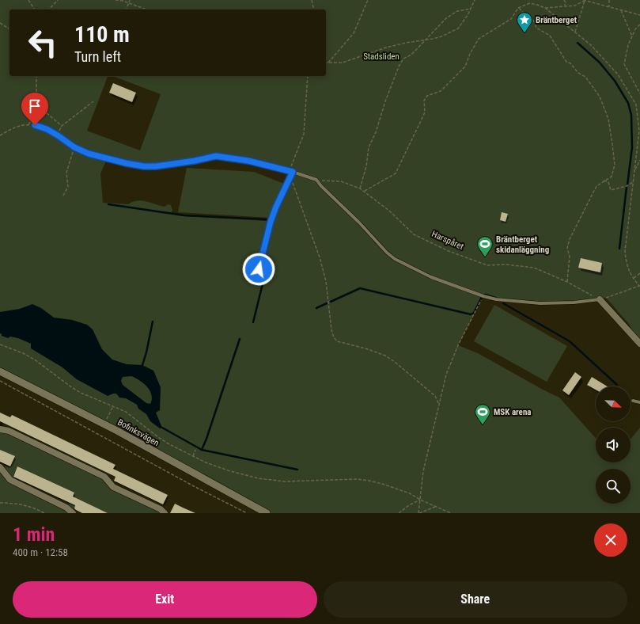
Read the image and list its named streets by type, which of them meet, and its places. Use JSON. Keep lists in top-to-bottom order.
{
  "streets": {
    "street": ["Bofinksvägen"],
    "path": ["Harspåret"]
  },
  "parks": ["Stadsliden"],
  "places": {
    "place": ["Bräntberget"],
    "sports": ["Bräntberget skidanläggning", "MSK arena"]
  },
  "north": "bottom right",
  "page": {
    "turn": ["110 m", "Turn left"],
    "heading": ["1 min", "400 m · 12:58"],
    "buttons": ["Exit", "Share"]
  }
}
